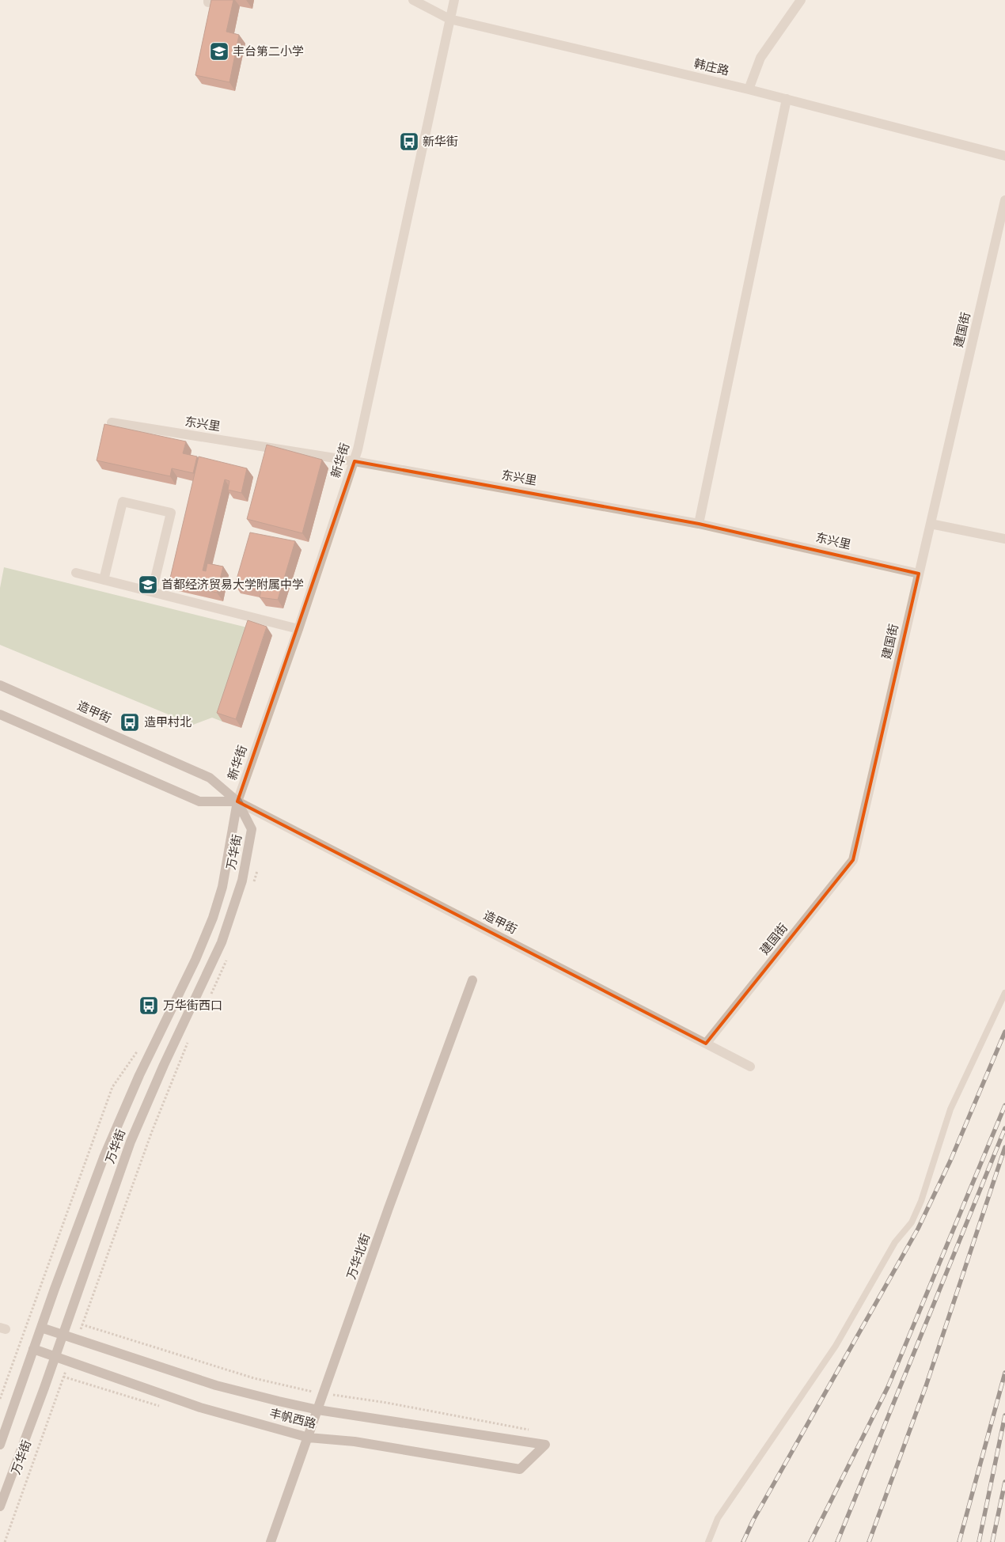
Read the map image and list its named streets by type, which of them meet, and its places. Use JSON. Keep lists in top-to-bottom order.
{
  "streets": {
    "main road": [
      "造甲街",
      "万华街",
      "万华北街",
      "丰帆西路"
    ],
    "street": [
      "韩庄路",
      "建国街",
      "东兴里",
      "新华街"
    ]
  },
  "crossings": [
    ["韩庄路", "新华街"],
    ["建国街", "东兴里"],
    ["建国街", "造甲街"],
    ["东兴里", "新华街"],
    ["新华街", "造甲街"],
    ["新华街", "万华街"],
    ["造甲街", "万华街"],
    ["万华街", "丰帆西路"],
    ["万华北街", "丰帆西路"]
  ],
  "places": {
    "school or university": ["丰台第二小学", "首都经济贸易大学附属中学"],
    "bus stop": ["新华街", "造甲村北", "万华街西口"]
  }
}
